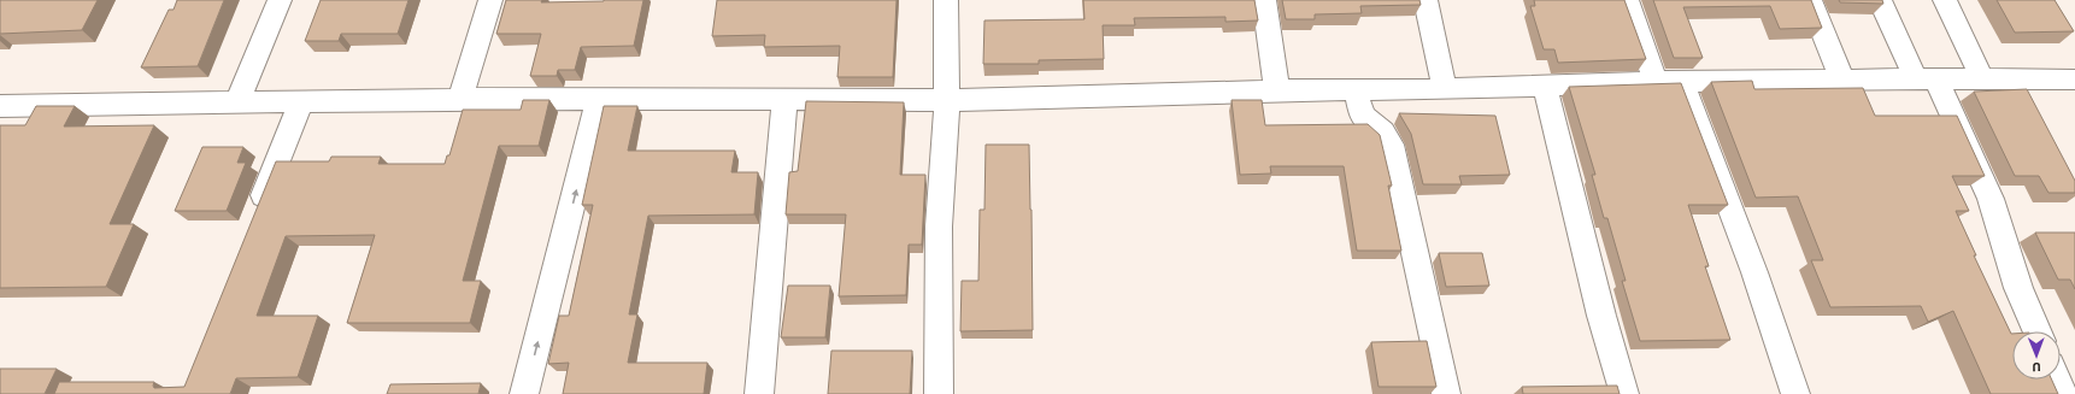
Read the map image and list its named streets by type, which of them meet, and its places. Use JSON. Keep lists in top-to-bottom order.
{
  "north": "bottom"
}
